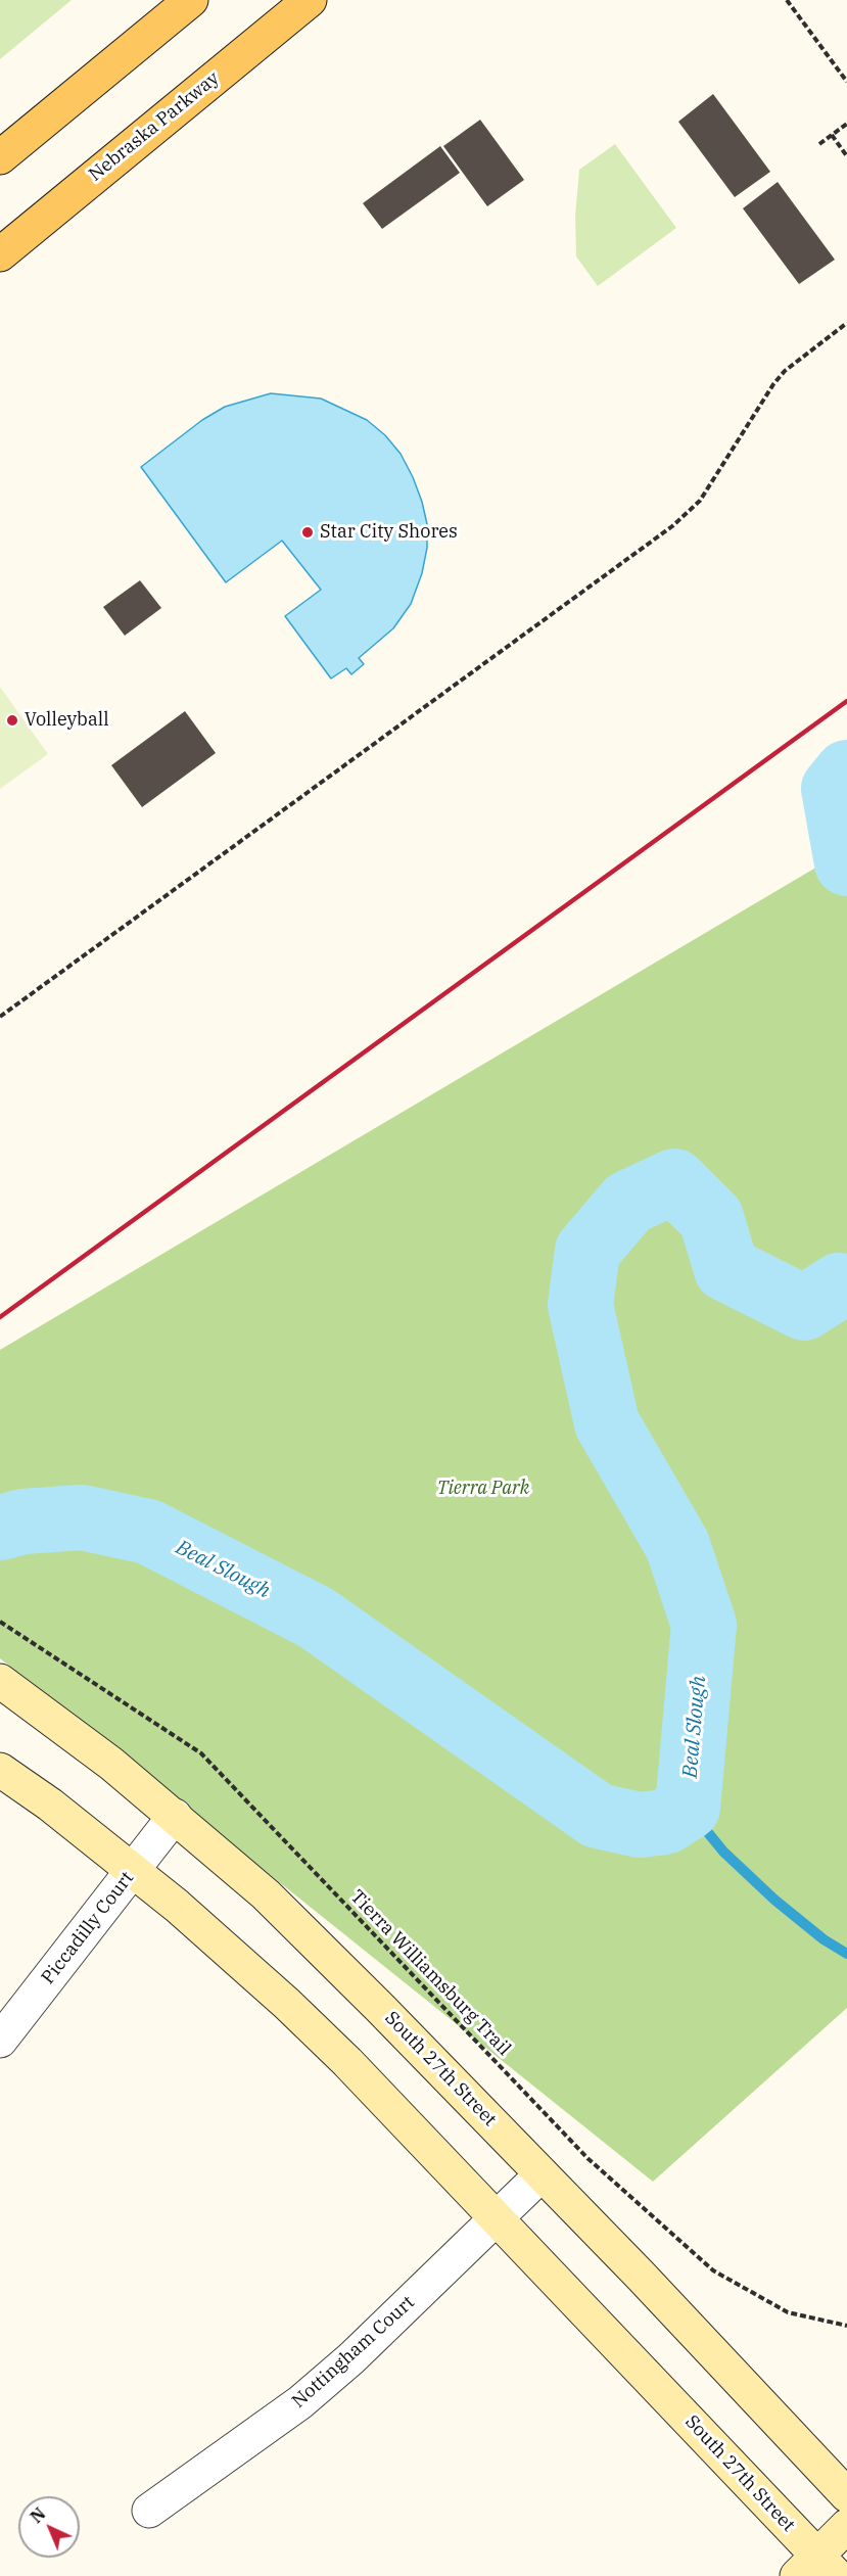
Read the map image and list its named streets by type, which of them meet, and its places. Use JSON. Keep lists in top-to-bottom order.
{
  "streets": {
    "main road": ["Nebraska Parkway", "South 27th Street"],
    "street": ["Piccadilly Court", "Nottingham Court"],
    "path": ["Tierra Williamsburg Trail"]
  },
  "crossings": [
    ["Piccadilly Court", "South 27th Street"],
    ["South 27th Street", "Nottingham Court"]
  ],
  "water": ["Beal Slough"],
  "parks": ["Tierra Park"],
  "places": ["Star City Shores", "Volleyball"],
  "north": "top left"
}
